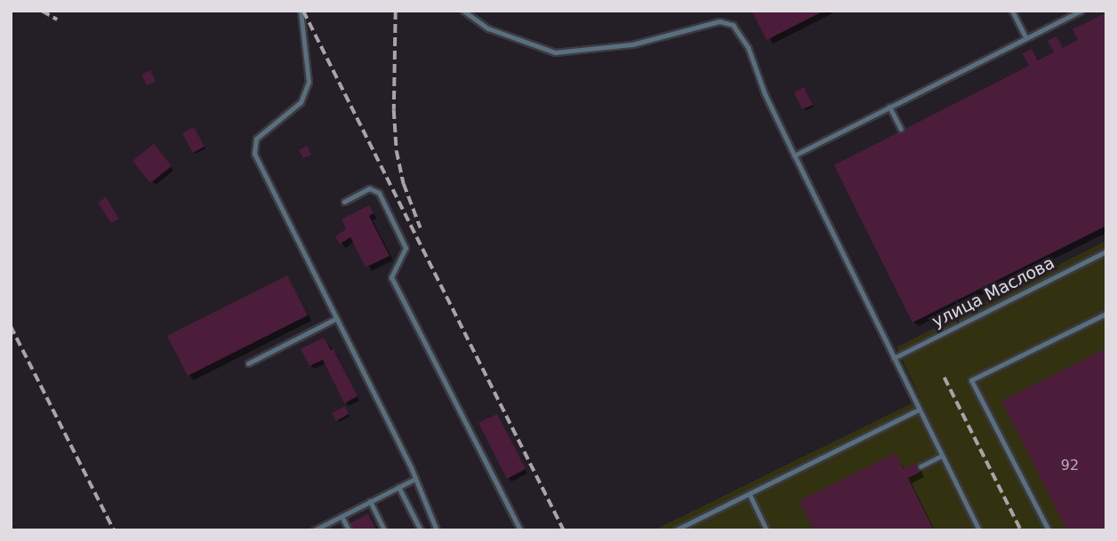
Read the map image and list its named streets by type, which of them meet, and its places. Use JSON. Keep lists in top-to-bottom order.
{
  "streets": {
    "lane": ["улица Маслова"]
  },
  "house_numbers": ["92"]
}
